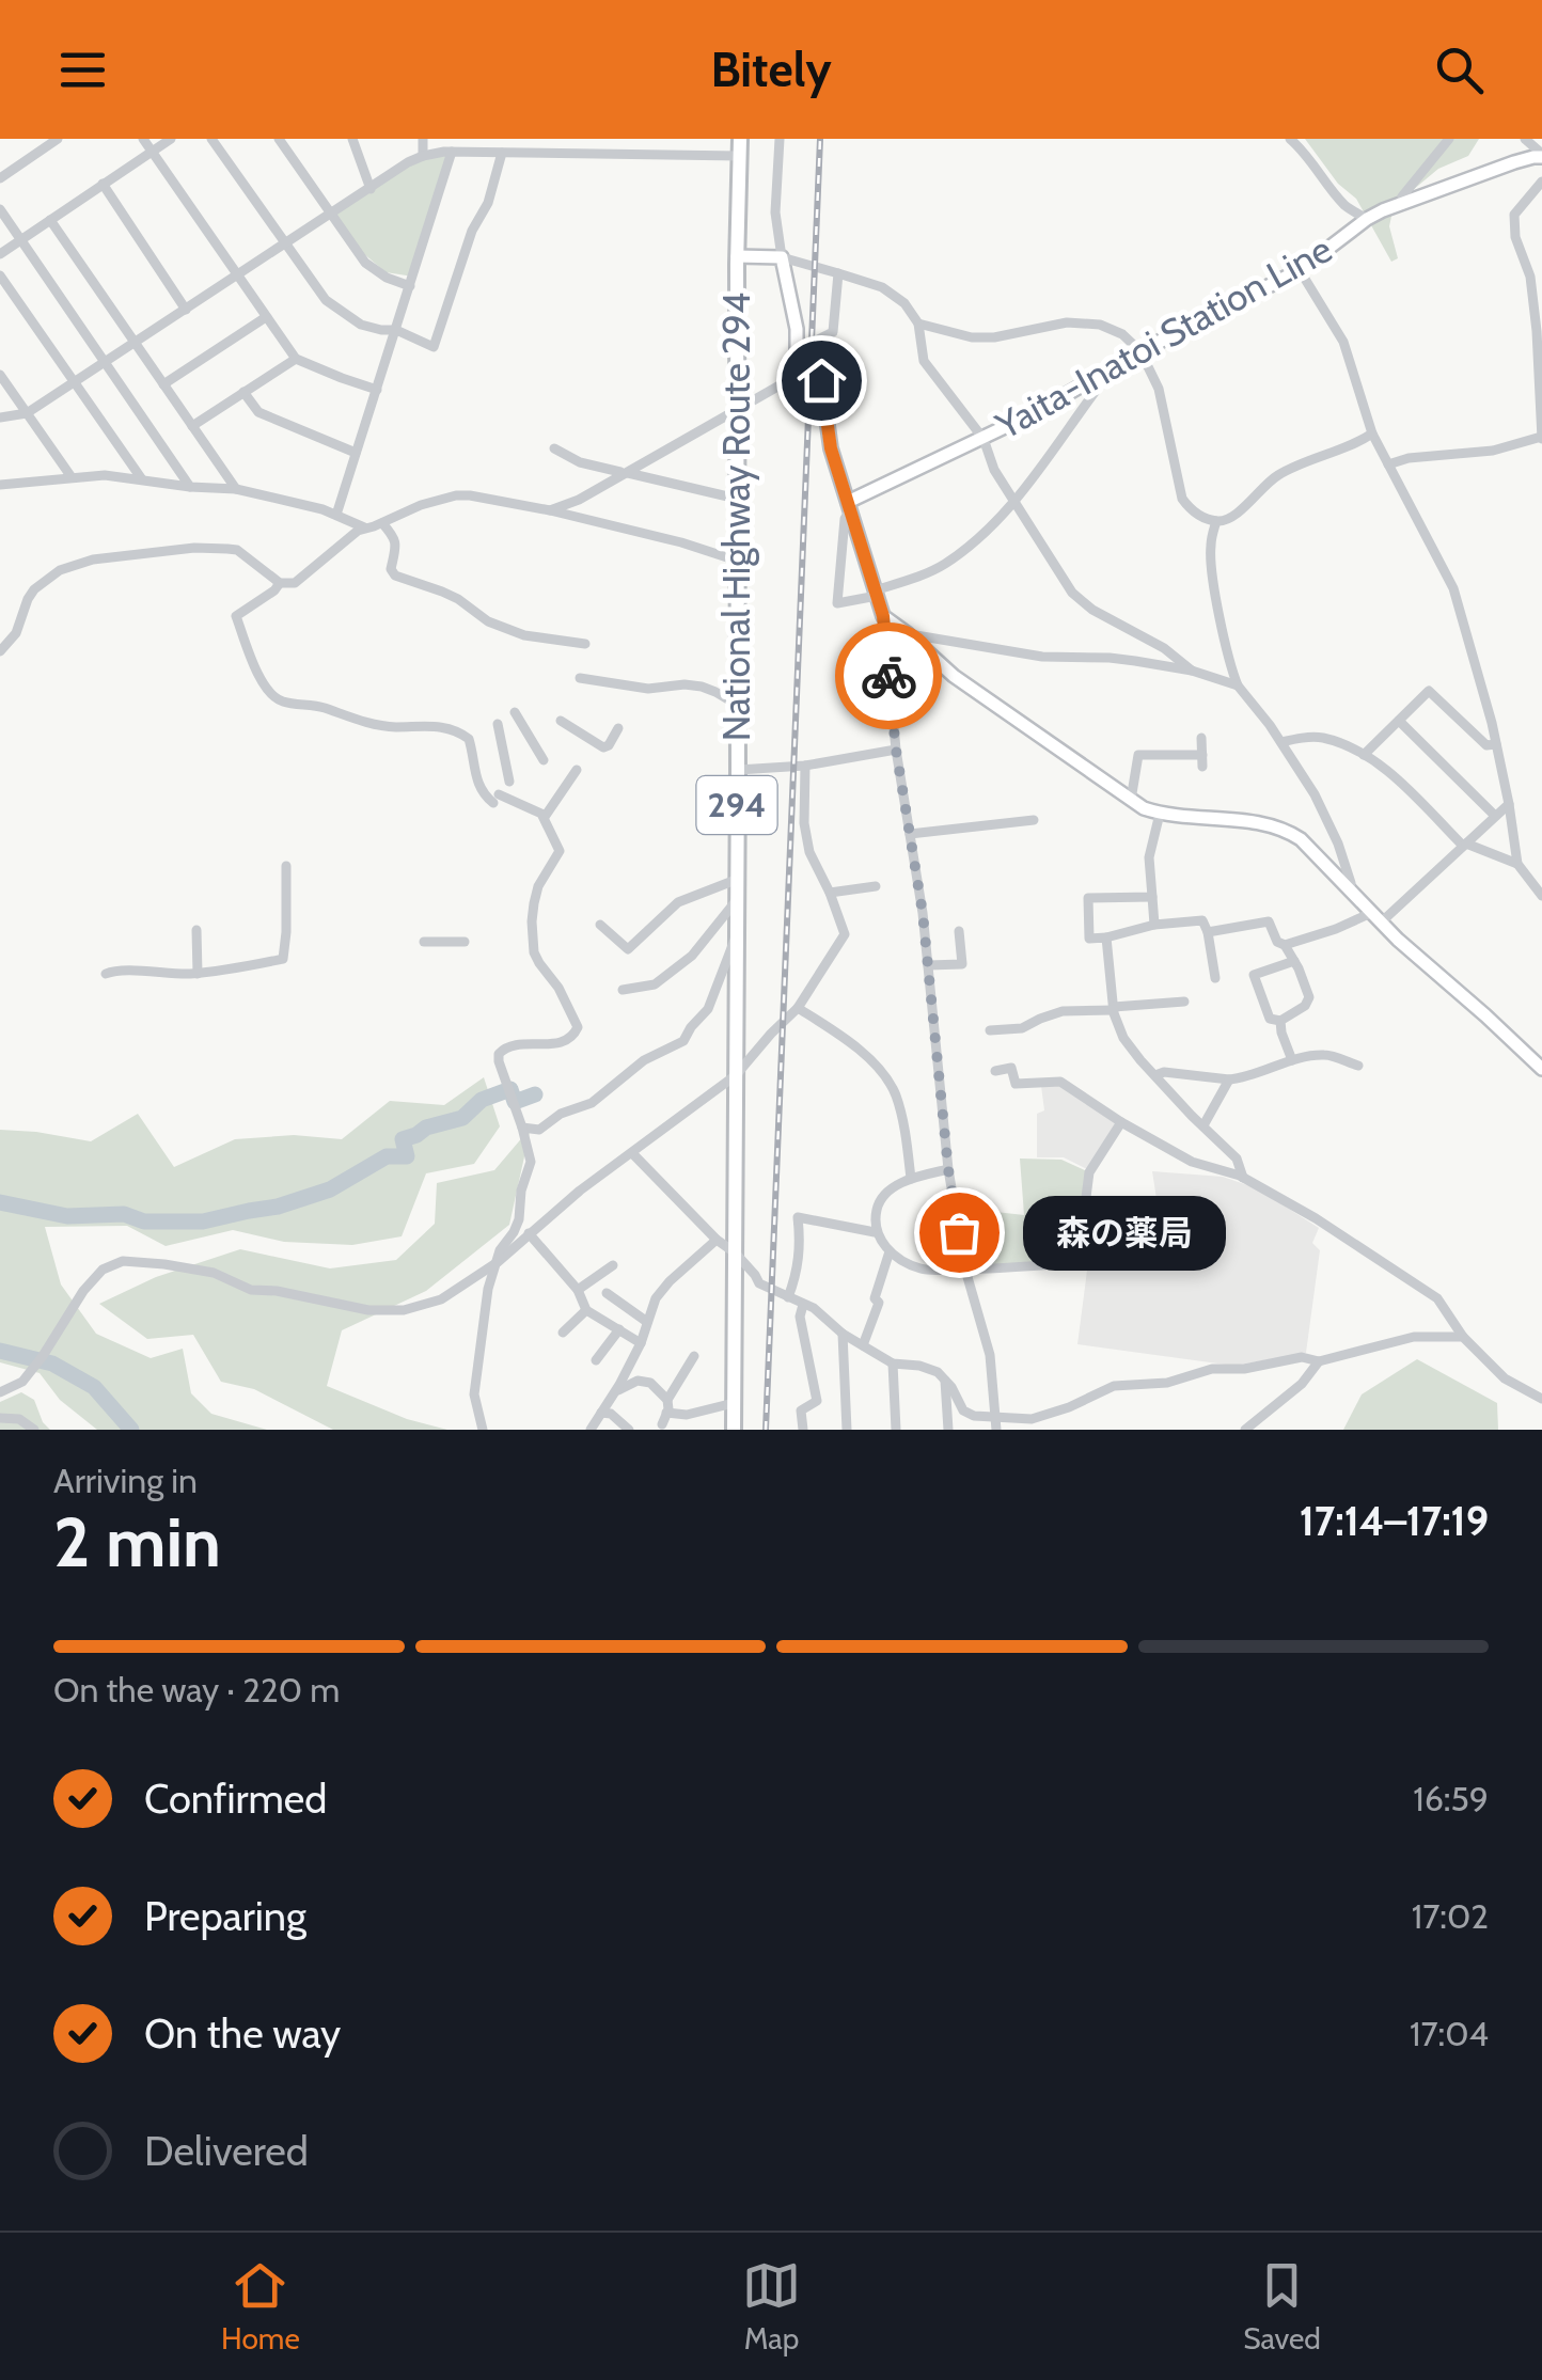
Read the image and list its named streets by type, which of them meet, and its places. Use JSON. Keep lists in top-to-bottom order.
{
  "streets": {
    "highway": ["National Highway Route 294", "294"],
    "main road": ["Yaita-Inatoi Station Line"]
  },
  "places": ["森の薬局"],
  "page": {
    "header": "Bitely",
    "bubble": "森の薬局",
    "heading": ["2 min", "Arriving in", "17:14–17:19"],
    "bar": "On the way · 220 m",
    "list": [
      ["Confirmed", "16:59"],
      ["Preparing", "17:02"],
      ["On the way", "17:04"],
      "Delivered"
    ],
    "tabs": ["Home", "Map", "Saved"]
  }
}
